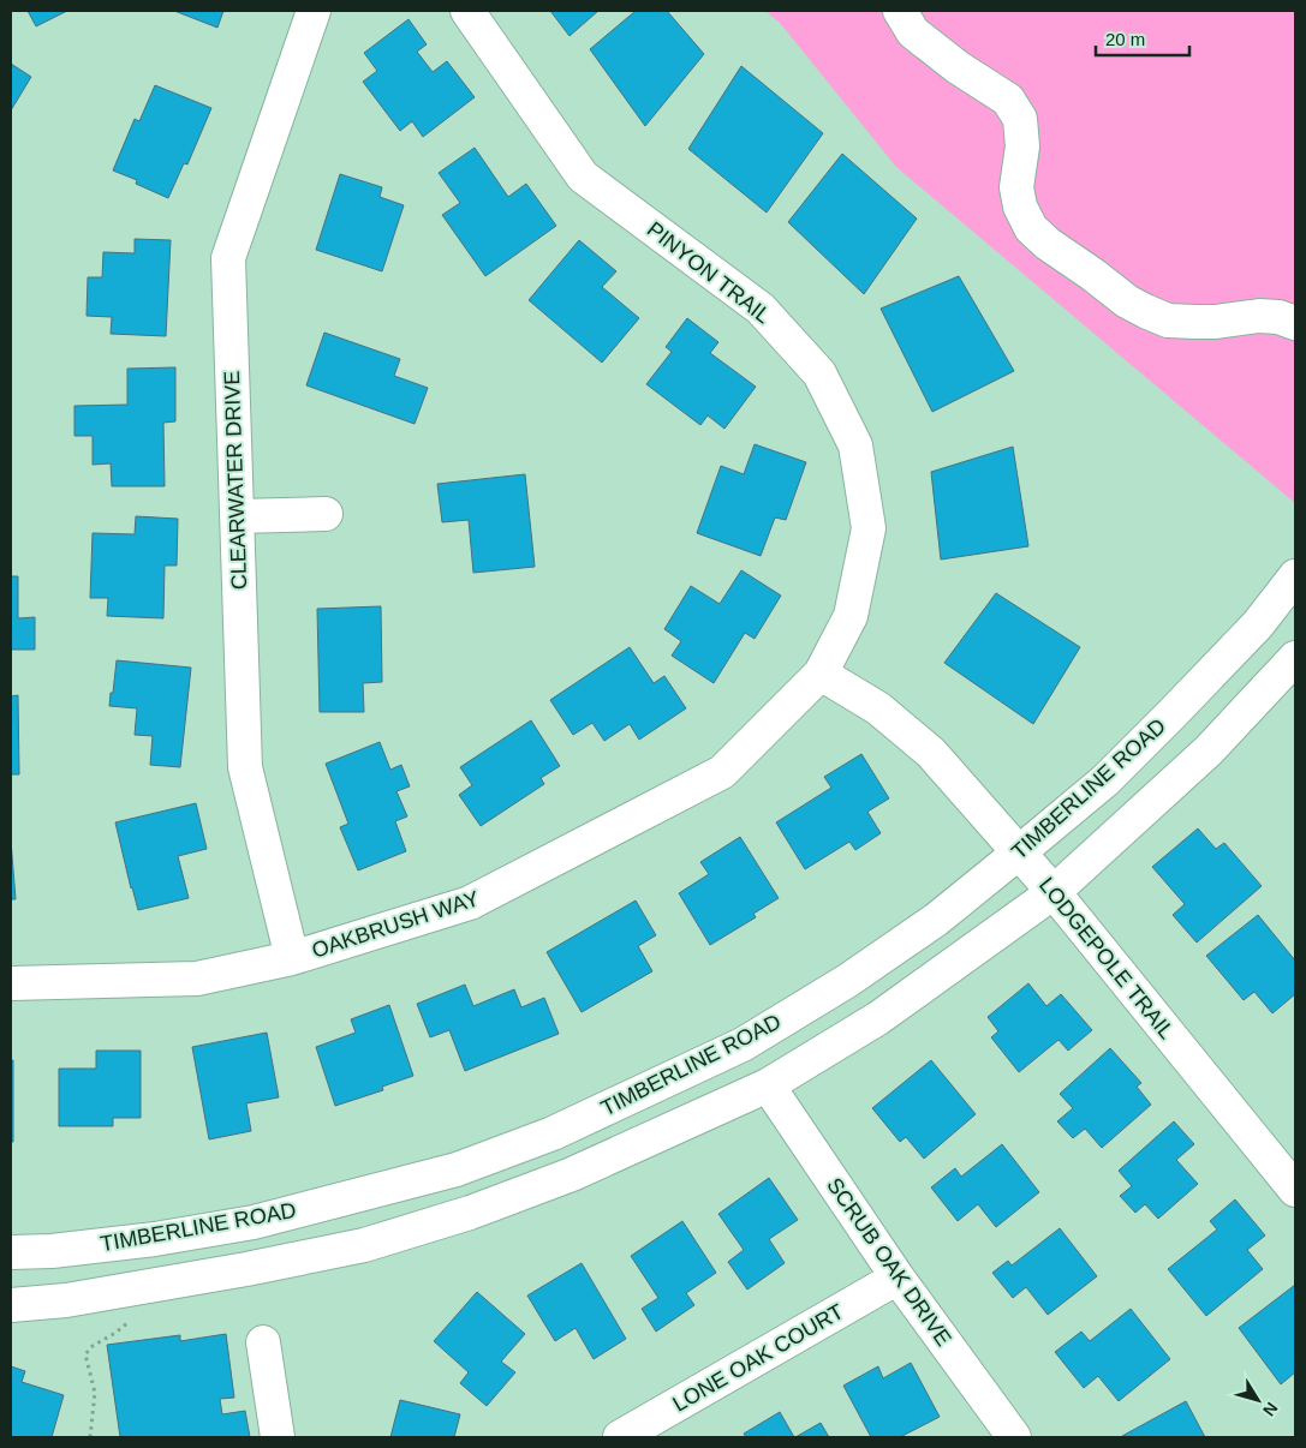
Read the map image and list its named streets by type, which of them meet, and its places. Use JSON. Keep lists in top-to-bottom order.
{
  "streets": {
    "street": [
      "PINYON TRAIL",
      "CLEARWATER DRIVE",
      "TIMBERLINE ROAD",
      "OAKBRUSH WAY",
      "LODGEPOLE TRAIL",
      "SCRUB OAK DRIVE",
      "LONE OAK COURT"
    ]
  },
  "crossings": [
    ["PINYON TRAIL", "OAKBRUSH WAY"],
    ["PINYON TRAIL", "LODGEPOLE TRAIL"],
    ["CLEARWATER DRIVE", "OAKBRUSH WAY"],
    ["TIMBERLINE ROAD", "LODGEPOLE TRAIL"],
    ["OAKBRUSH WAY", "LODGEPOLE TRAIL"],
    ["SCRUB OAK DRIVE", "LONE OAK COURT"]
  ],
  "scale_bar": "20 m",
  "north": "bottom right"
}
